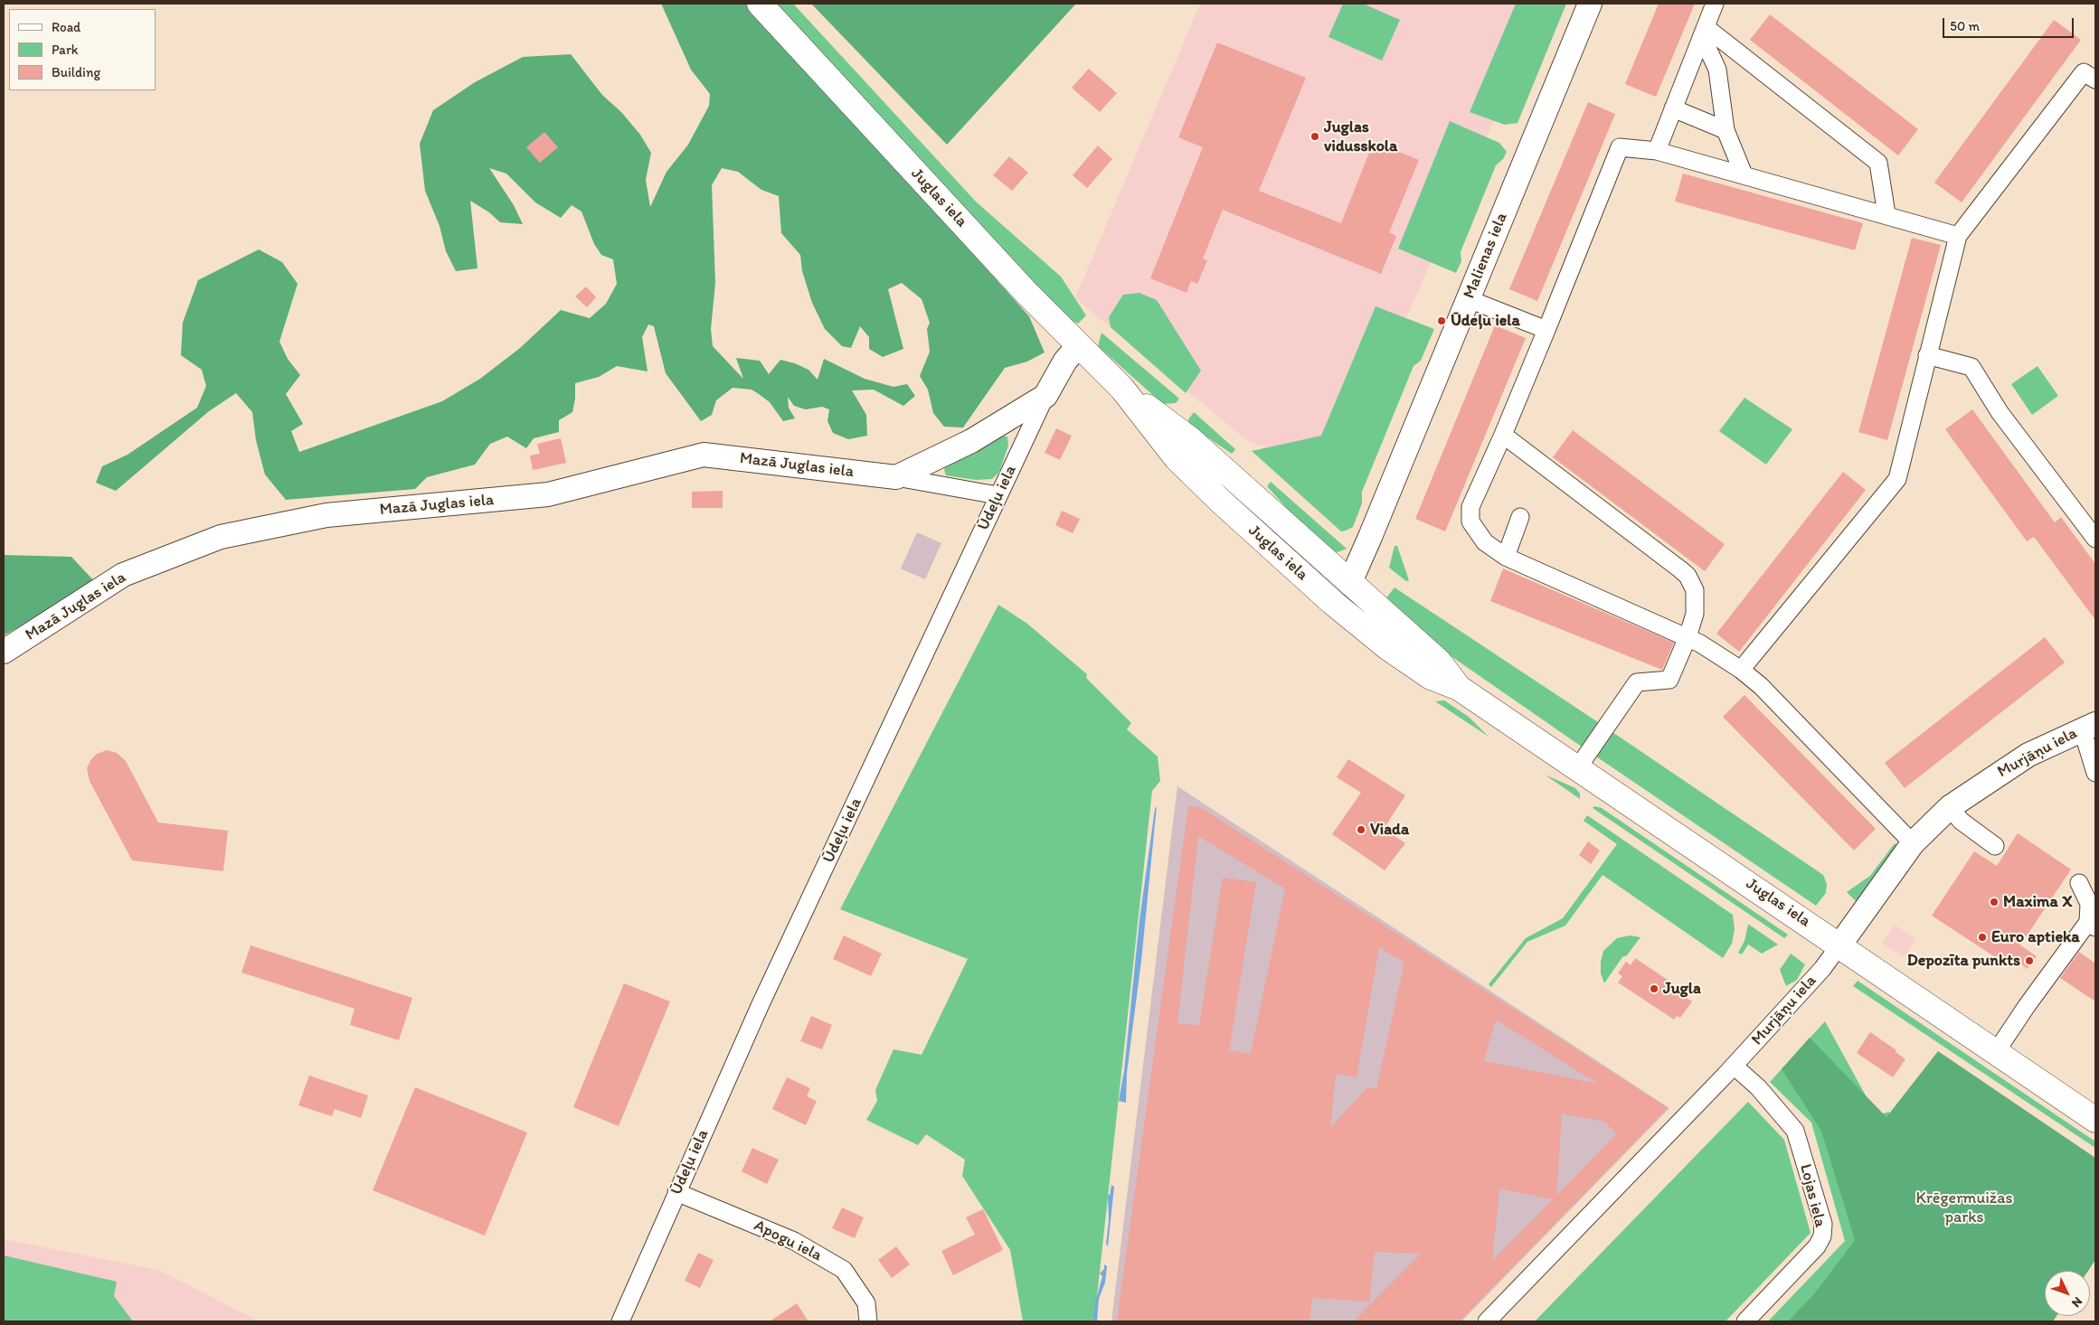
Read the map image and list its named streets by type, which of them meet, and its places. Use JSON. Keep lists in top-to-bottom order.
{
  "streets": {
    "main road": ["Juglas iela"],
    "street": [
      "Malienas iela",
      "Mazā Juglas iela",
      "Ūdeļu iela",
      "Murjāņu iela",
      "Lojas iela",
      "Apogu iela"
    ]
  },
  "crossings": [
    ["Juglas iela", "Malienas iela"],
    ["Juglas iela", "Ūdeļu iela"],
    ["Juglas iela", "Murjāņu iela"],
    ["Mazā Juglas iela", "Ūdeļu iela"],
    ["Ūdeļu iela", "Apogu iela"],
    ["Murjāņu iela", "Lojas iela"]
  ],
  "parks": ["Krēgermuižas parks"],
  "places": [
    "Juglas vidusskola",
    "Ūdeļu iela",
    "Viada",
    "Maxima X",
    "Euro aptieka",
    "Depozīta punkts",
    "Jugla"
  ],
  "legend": ["Road", "Park", "Building"],
  "scale_bar": "50 m",
  "north": "bottom right"
}
